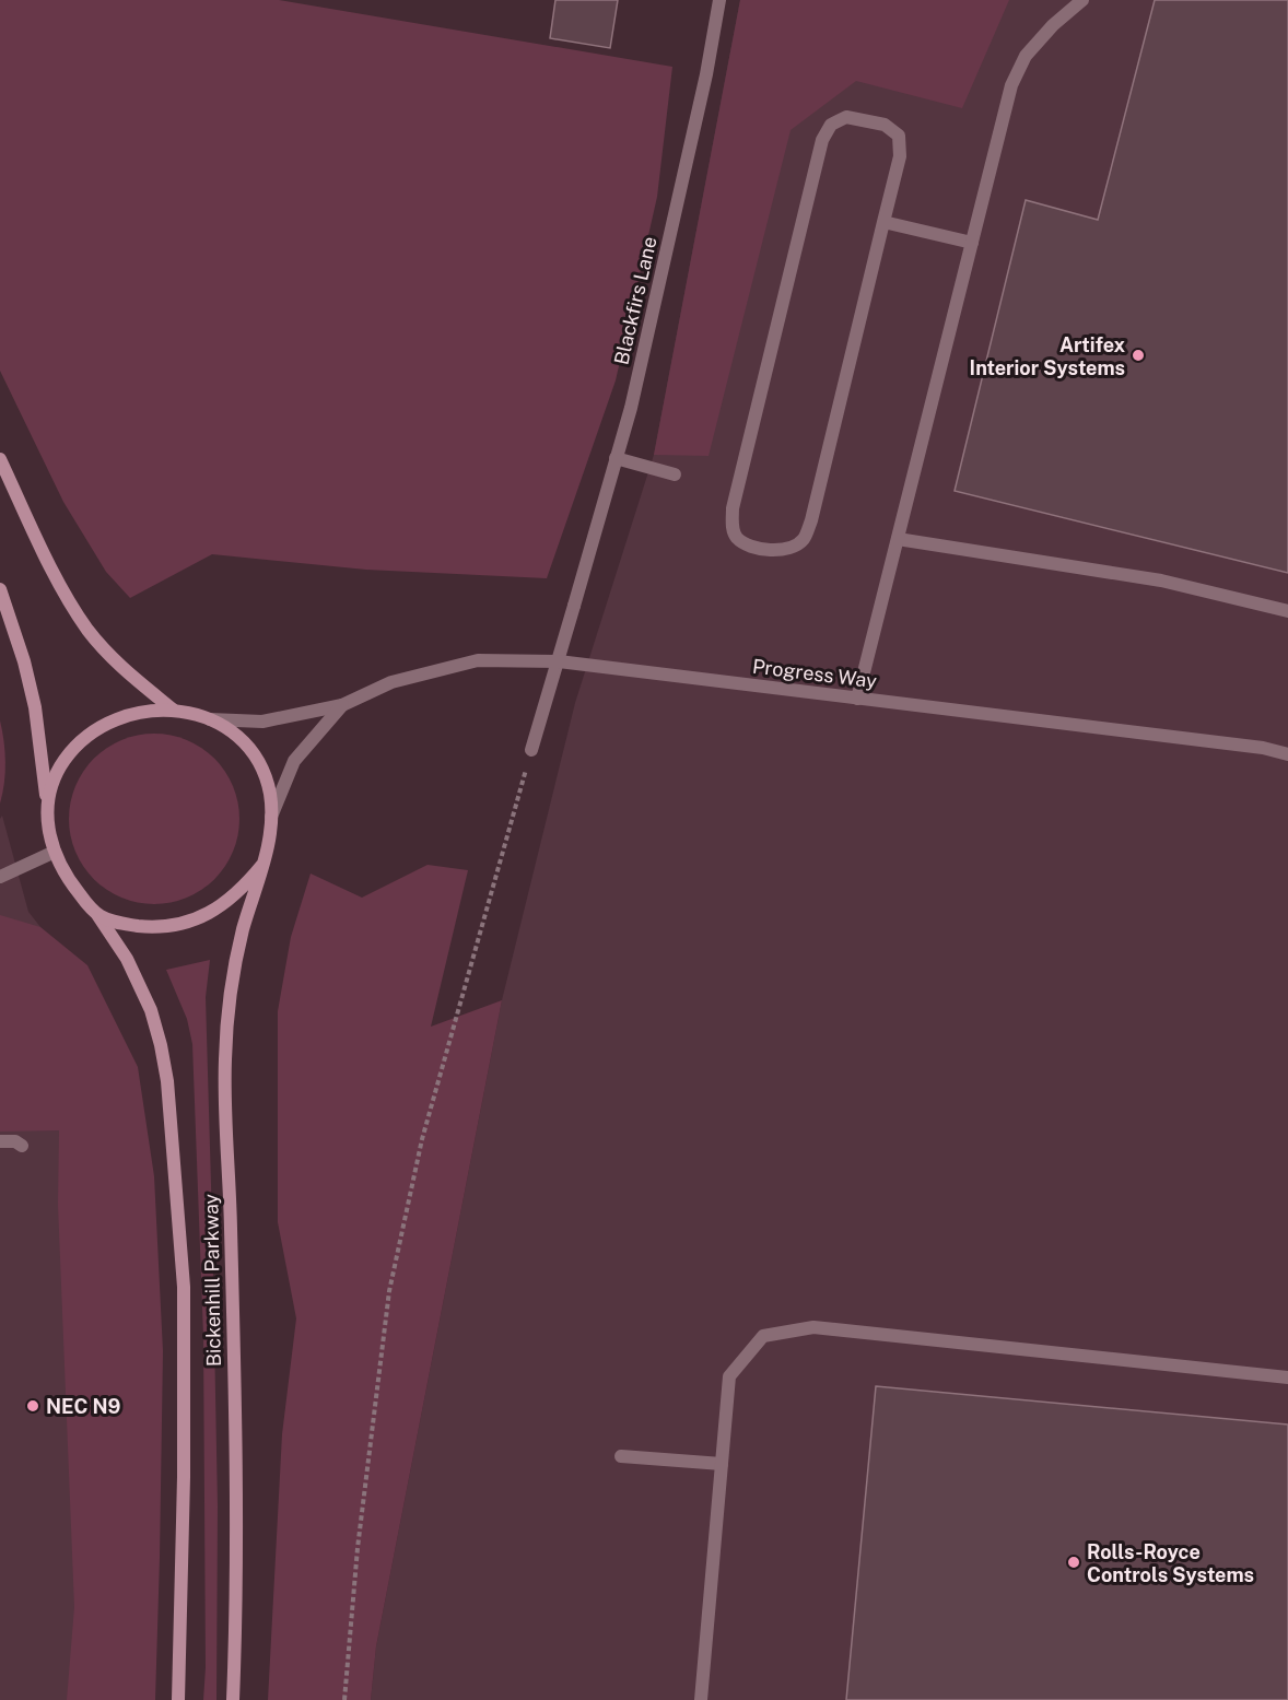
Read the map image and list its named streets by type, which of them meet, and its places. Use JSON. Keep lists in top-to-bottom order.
{
  "streets": {
    "main road": ["Bickenhill Parkway"],
    "street": ["Blackfirs Lane", "Progress Way"]
  },
  "crossings": [
    ["Blackfirs Lane", "Progress Way"],
    ["Progress Way", "Bickenhill Parkway"]
  ],
  "places": ["Artifex Interior Systems", "NEC N9", "Rolls-Royce Controls Systems"]
}
